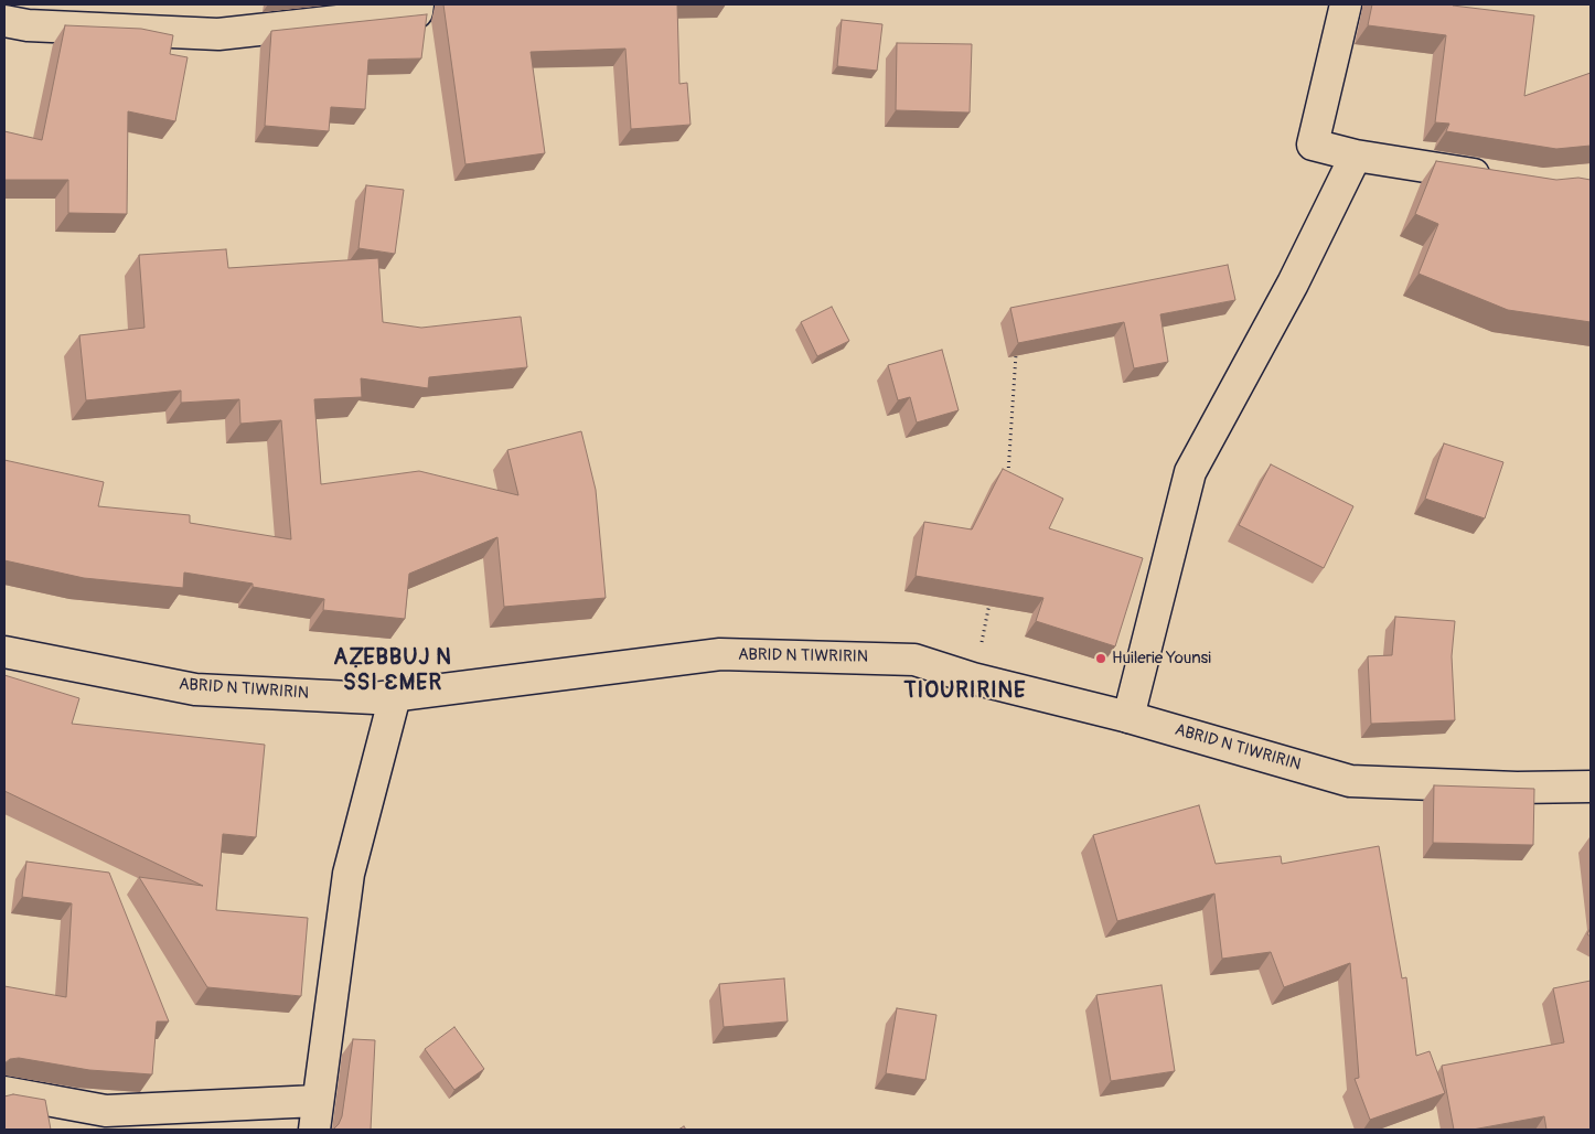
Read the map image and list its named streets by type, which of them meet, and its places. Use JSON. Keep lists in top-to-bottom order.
{
  "streets": {
    "street": ["ABRID N TIWRIRIN"]
  },
  "districts": ["AẒEBBUJ N SSI ƐMER", "TIOURIRINE"],
  "places": ["Huilerie Younsi"]
}
